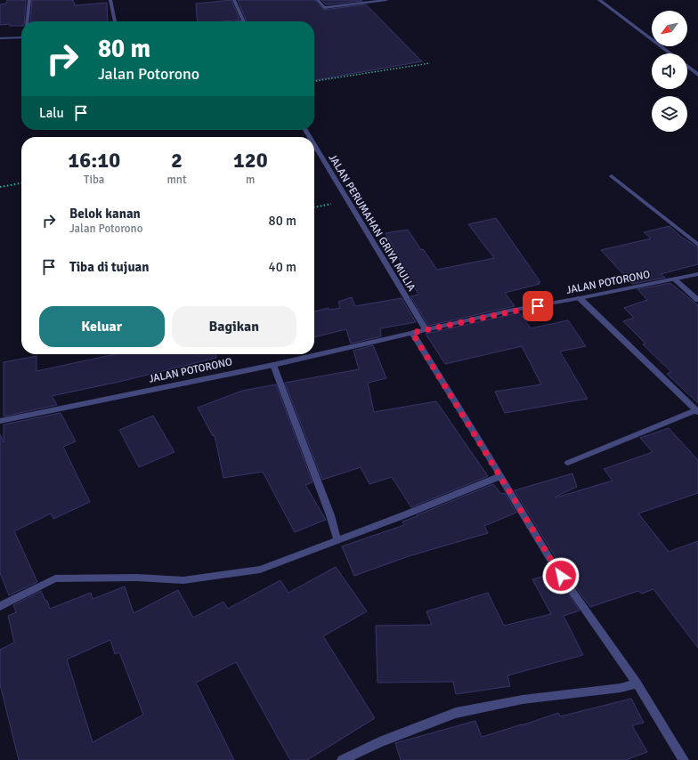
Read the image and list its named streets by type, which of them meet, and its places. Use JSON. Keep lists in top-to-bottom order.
{
  "streets": {
    "street": ["JALAN PERUMAHAN GRIYA MULIA", "JALAN POTORONO"]
  },
  "crossings": [
    ["JALAN PERUMAHAN GRIYA MULIA", "JALAN POTORONO"]
  ],
  "north": "bottom left",
  "page": {
    "turn": ["80 m", "Jalan Potorono"],
    "then": "Lalu",
    "eta": [
      "16:10",
      "Tiba",
      "2",
      "mnt",
      "120",
      "m"
    ],
    "list": [
      {
        "name": "Belok kanan",
        "note": "Jalan Potorono",
        "value": "80 m"
      },
      {
        "name": "Tiba di tujuan",
        "value": "40 m"
      }
    ],
    "buttons": ["Keluar", "Bagikan"]
  }
}
